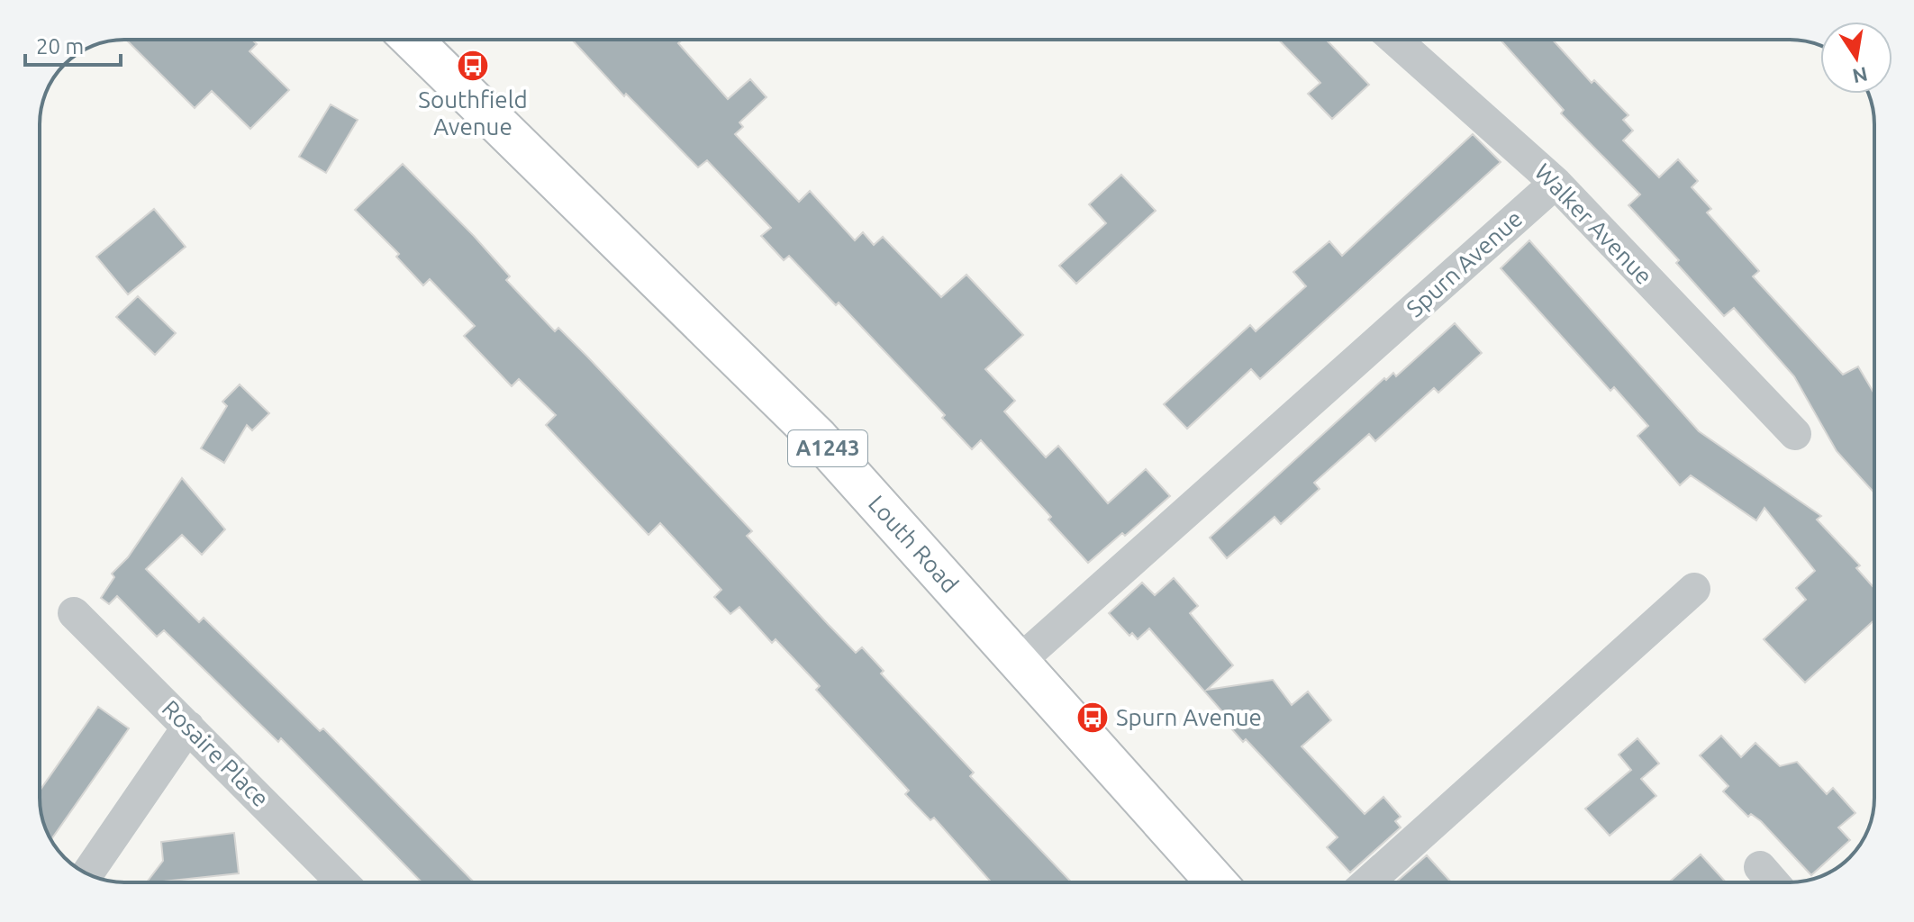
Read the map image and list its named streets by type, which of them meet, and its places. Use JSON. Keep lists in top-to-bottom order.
{
  "streets": {
    "main road": ["A1243", "Louth Road"],
    "street": ["Walker Avenue", "Spurn Avenue", "Rosaire Place"]
  },
  "crossings": [
    ["Walker Avenue", "Spurn Avenue"],
    ["Spurn Avenue", "Louth Road"]
  ],
  "places": {
    "bus stop": ["Southfield Avenue", "Spurn Avenue"]
  },
  "scale_bar": "20 m",
  "north": "bottom"
}
